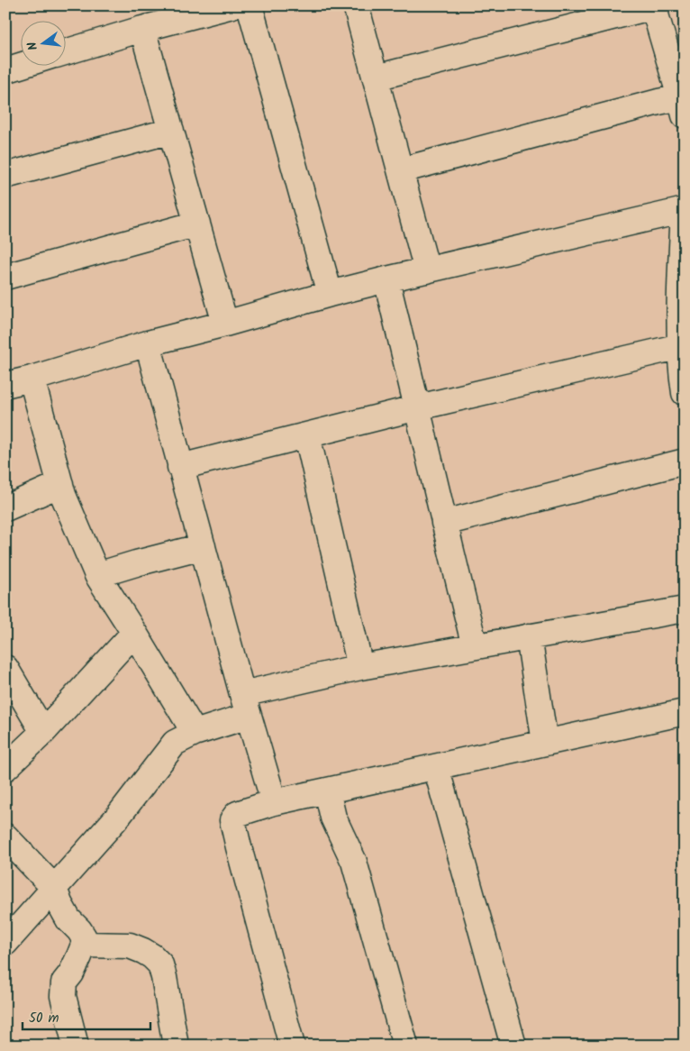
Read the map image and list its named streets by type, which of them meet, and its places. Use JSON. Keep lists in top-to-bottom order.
{
  "scale_bar": "50 m",
  "north": "left"
}
